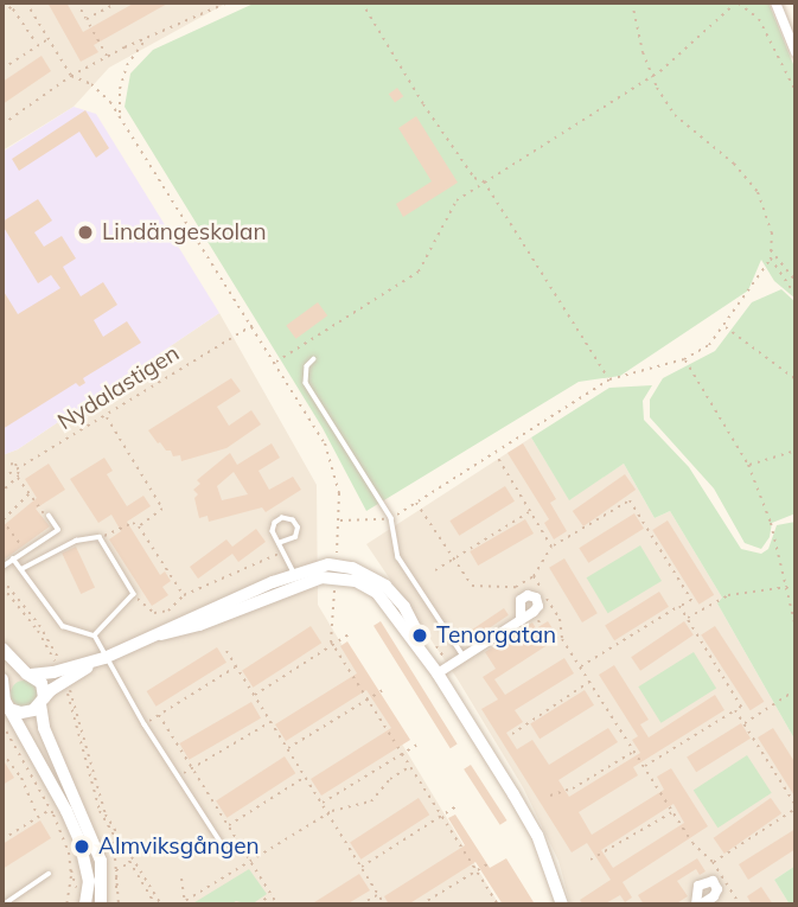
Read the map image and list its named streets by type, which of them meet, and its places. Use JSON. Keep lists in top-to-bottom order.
{
  "streets": {
    "path": ["Nydalastigen"]
  },
  "places": ["Lindängeskolan", "Tenorgatan", "Almviksgången"]
}
